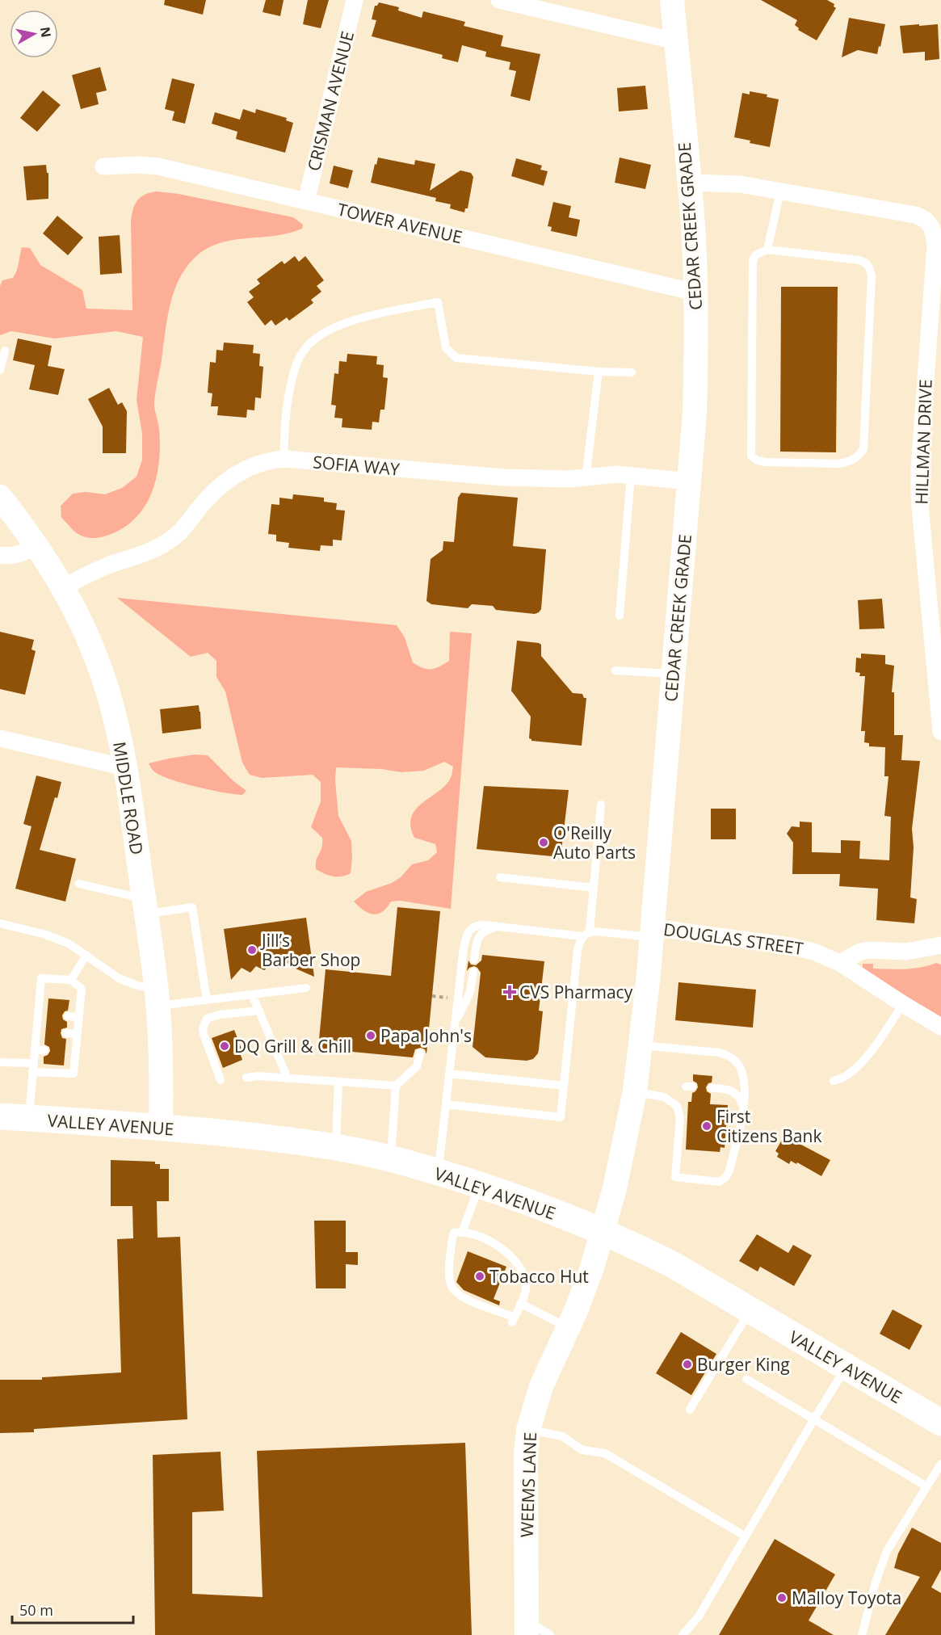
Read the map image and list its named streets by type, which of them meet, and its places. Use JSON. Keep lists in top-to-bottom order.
{
  "streets": {
    "main road": [
      "CEDAR CREEK GRADE",
      "MIDDLE ROAD",
      "VALLEY AVENUE",
      "WEEMS LANE"
    ],
    "street": [
      "CRISMAN AVENUE",
      "TOWER AVENUE",
      "HILLMAN DRIVE",
      "SOFIA WAY",
      "DOUGLAS STREET"
    ]
  },
  "crossings": [
    ["CRISMAN AVENUE", "TOWER AVENUE"],
    ["TOWER AVENUE", "CEDAR CREEK GRADE"],
    ["CEDAR CREEK GRADE", "HILLMAN DRIVE"],
    ["CEDAR CREEK GRADE", "SOFIA WAY"],
    ["CEDAR CREEK GRADE", "DOUGLAS STREET"],
    ["CEDAR CREEK GRADE", "VALLEY AVENUE"],
    ["CEDAR CREEK GRADE", "WEEMS LANE"],
    ["SOFIA WAY", "MIDDLE ROAD"],
    ["MIDDLE ROAD", "VALLEY AVENUE"],
    ["VALLEY AVENUE", "WEEMS LANE"]
  ],
  "places": {
    "other": [
      "O'Reilly Auto Parts",
      "Jill’s Barber Shop",
      "Papa John's",
      "DQ Grill & Chill",
      "First Citizens Bank",
      "Tobacco Hut",
      "Burger King",
      "Malloy Toyota"
    ],
    "health": ["CVS Pharmacy"]
  },
  "scale_bar": "50 m",
  "north": "right"
}
